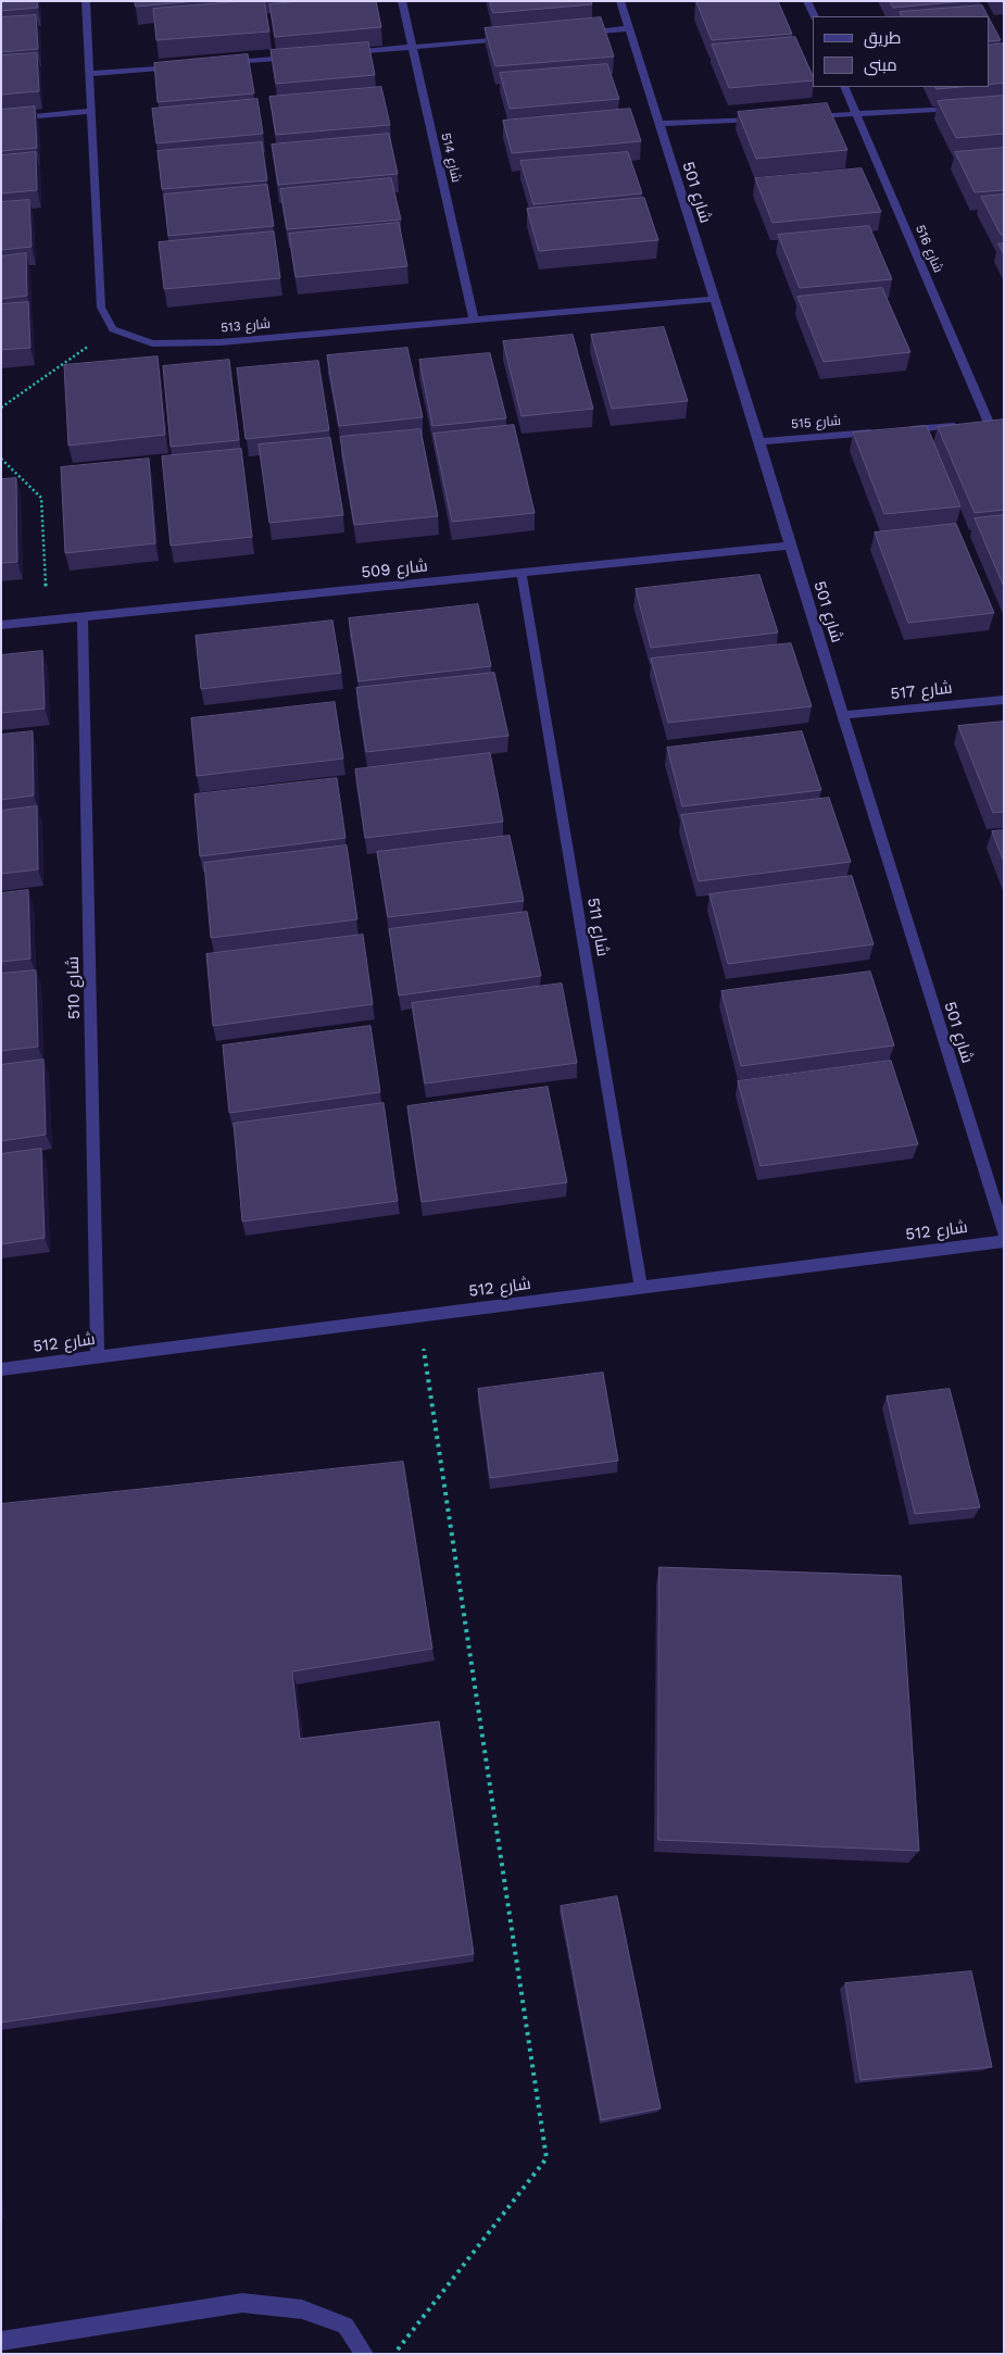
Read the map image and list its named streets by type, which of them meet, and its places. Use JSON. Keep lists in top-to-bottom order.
{
  "streets": {
    "street": [
      "شارع 514",
      "شارع 501",
      "شارع 516",
      "شارع 513",
      "شارع 515",
      "شارع 509",
      "شارع 517",
      "شارع 511",
      "شارع 510",
      "شارع 512"
    ]
  },
  "crossings": [
    ["شارع 514", "شارع 513"],
    ["شارع 501", "شارع 513"],
    ["شارع 501", "شارع 515"],
    ["شارع 501", "شارع 509"],
    ["شارع 501", "شارع 517"],
    ["شارع 509", "شارع 511"],
    ["شارع 509", "شارع 510"],
    ["شارع 511", "شارع 512"],
    ["شارع 510", "شارع 512"]
  ],
  "legend": ["طريق", "مبنى"]
}
